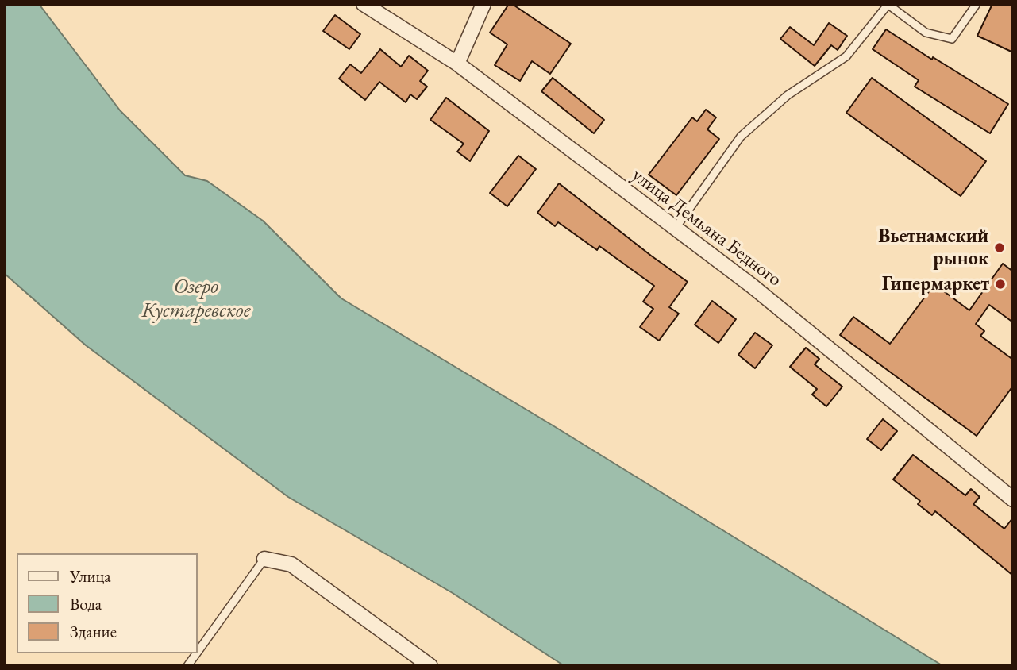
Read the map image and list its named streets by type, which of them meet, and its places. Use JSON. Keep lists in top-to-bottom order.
{
  "streets": {
    "street": ["улица Демьяна Бедного"]
  },
  "water": ["Озеро Кустаревское"],
  "places": ["Вьетнамский рынок", "Гипермаркет"],
  "legend": ["Улица", "Вода", "Здание"]
}
